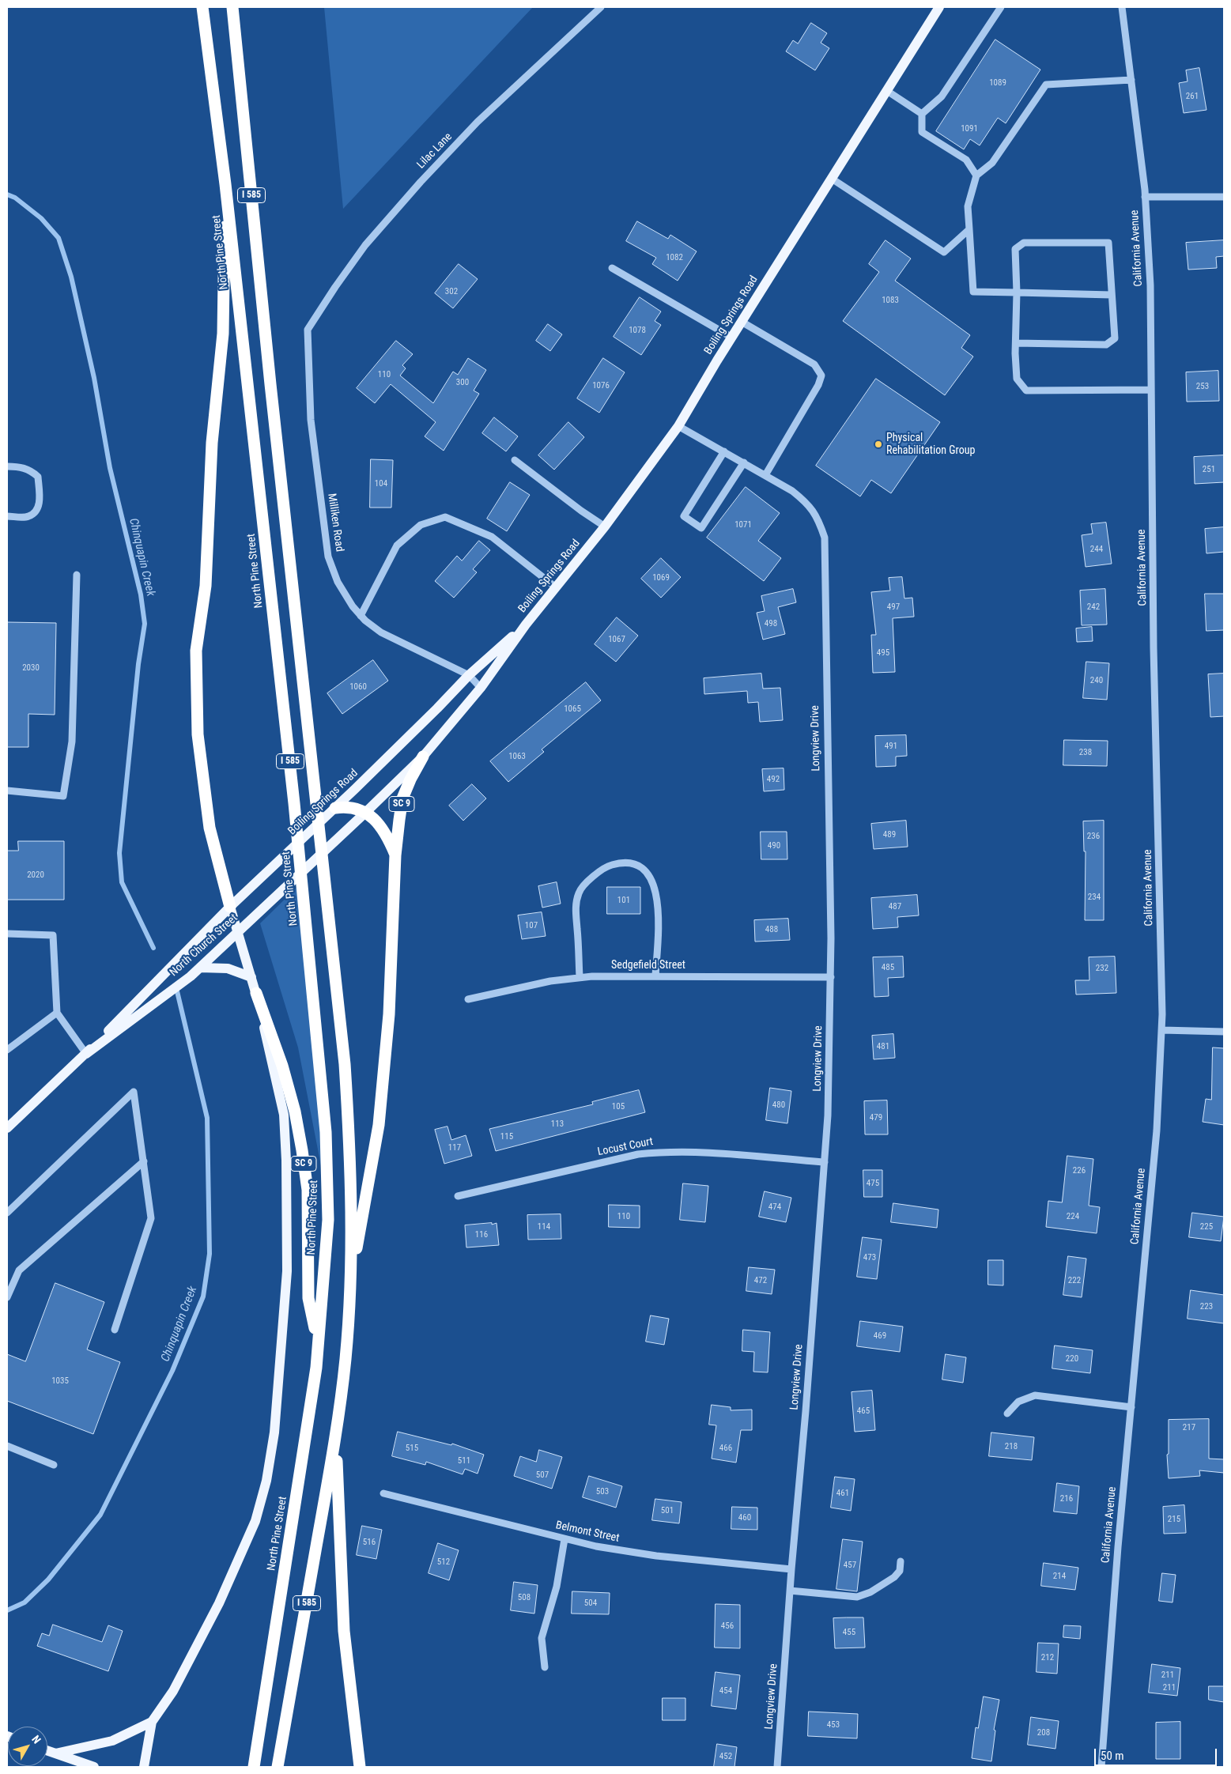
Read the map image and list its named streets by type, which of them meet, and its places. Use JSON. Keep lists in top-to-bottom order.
{
  "streets": {
    "highway": ["I 585", "North Pine Street", "SC 9"],
    "main road": ["Boiling Springs Road", "North Church Street"],
    "street": [
      "Lilac Lane",
      "California Avenue",
      "Milliken Road",
      "Longview Drive",
      "Sedgefield Street",
      "Locust Court",
      "Belmont Street"
    ]
  },
  "crossings": [
    ["Lilac Lane", "Milliken Road"],
    ["I 585", "SC 9"],
    ["North Pine Street", "SC 9"],
    ["Boiling Springs Road", "Milliken Road"],
    ["Boiling Springs Road", "Longview Drive"],
    ["Boiling Springs Road", "SC 9"],
    ["Boiling Springs Road", "North Church Street"],
    ["Longview Drive", "Sedgefield Street"],
    ["Longview Drive", "Locust Court"],
    ["Longview Drive", "Belmont Street"],
    ["SC 9", "North Church Street"]
  ],
  "water": ["Chinquapin Creek"],
  "places": ["Physical Rehabilitation Group"],
  "house_numbers": [
    "1089",
    "261",
    "1091",
    "1082",
    "302",
    "1083",
    "1078",
    "110",
    "300",
    "1076",
    "253",
    "251",
    "104",
    "1071",
    "244",
    "1069",
    "497",
    "242",
    "498",
    "1067",
    "495",
    "2030",
    "240",
    "1060",
    "1065",
    "491",
    "238",
    "1063",
    "492",
    "489",
    "236",
    "490",
    "2020",
    "234",
    "101",
    "487",
    "107",
    "488",
    "485",
    "232",
    "481",
    "480",
    "105",
    "479",
    "113",
    "115",
    "117",
    "226",
    "475",
    "474",
    "110",
    "224",
    "114",
    "225",
    "116",
    "473",
    "472",
    "222",
    "223",
    "469",
    "220",
    "1035",
    "465",
    "217",
    "218",
    "515",
    "466",
    "511",
    "507",
    "503",
    "461",
    "216",
    "501",
    "460",
    "215",
    "516",
    "512",
    "457",
    "214",
    "508",
    "504",
    "456",
    "455",
    "212",
    "211",
    "211",
    "454",
    "453",
    "208",
    "452"
  ],
  "scale_bar": "50 m",
  "north": "top right"
}
